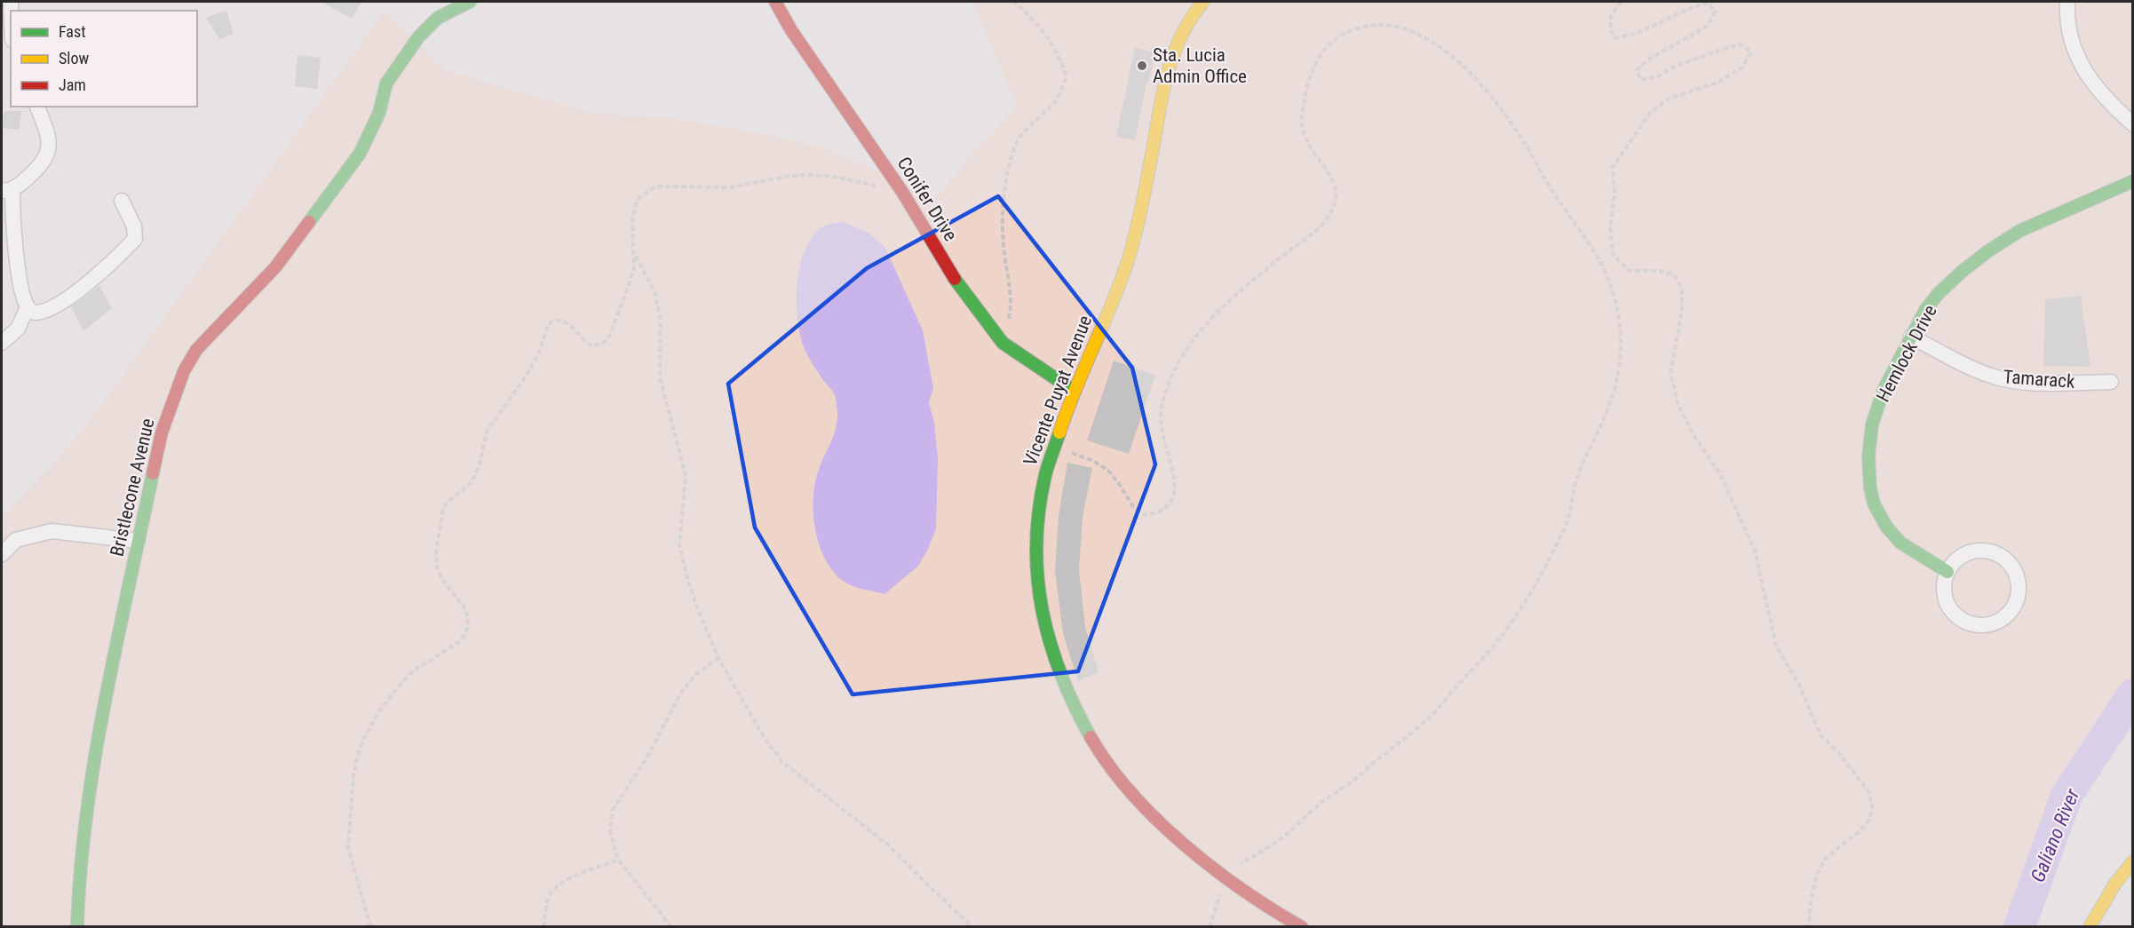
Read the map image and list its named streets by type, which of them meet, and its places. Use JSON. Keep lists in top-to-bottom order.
{
  "streets": {
    "street": [
      "Conifer Drive",
      "Hemlock Drive",
      "Tamarack",
      "Vicente Puyat Avenue",
      "Bristlecone Avenue"
    ]
  },
  "crossings": [
    ["Conifer Drive", "Vicente Puyat Avenue"],
    ["Hemlock Drive", "Tamarack"]
  ],
  "water": ["Galiano River"],
  "places": ["Sta. Lucia Admin Office"],
  "legend": ["Fast", "Slow", "Jam"]
}
